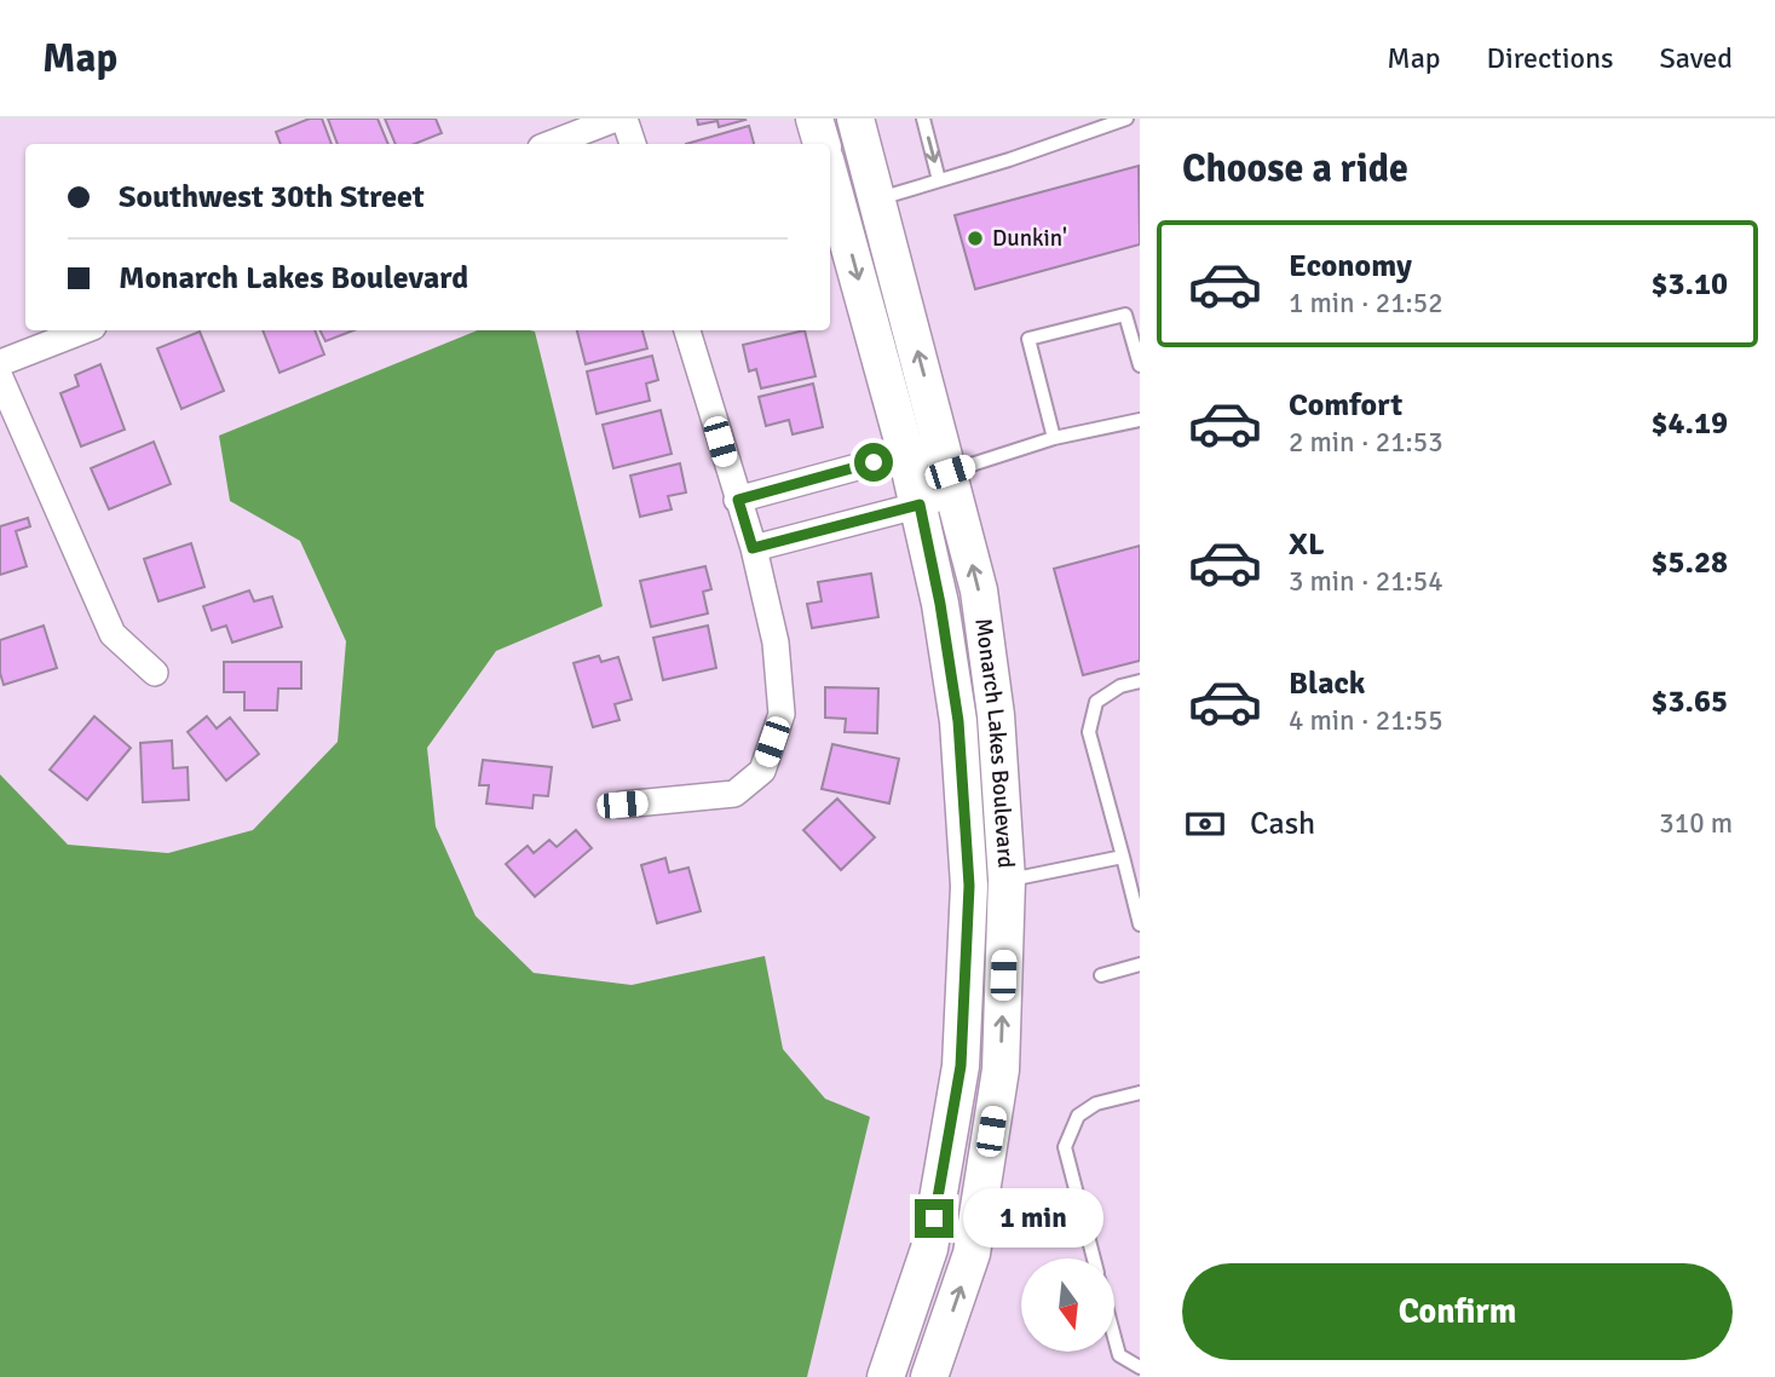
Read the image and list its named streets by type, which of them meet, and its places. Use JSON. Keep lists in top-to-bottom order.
{
  "streets": {
    "street": ["Monarch Lakes Boulevard"]
  },
  "places": ["Dunkin'"],
  "north": "bottom",
  "page": {
    "header": "Map",
    "nav": ["Map", "Directions", "Saved"],
    "heading": "Choose a ride",
    "banner": ["Southwest 30th Street", "Monarch Lakes Boulevard"],
    "list": [
      {
        "name": "Economy",
        "note": "1 min · 21:52",
        "value": "$3.10"
      },
      {
        "name": "Comfort",
        "note": "2 min · 21:53",
        "value": "$4.19"
      },
      {
        "name": "XL",
        "note": "3 min · 21:54",
        "value": "$5.28"
      },
      {
        "name": "Black",
        "note": "4 min · 21:55",
        "value": "$3.65"
      }
    ],
    "pay": ["Cash", "310 m"],
    "bubble": "1 min",
    "buttons": "Confirm"
  }
}
